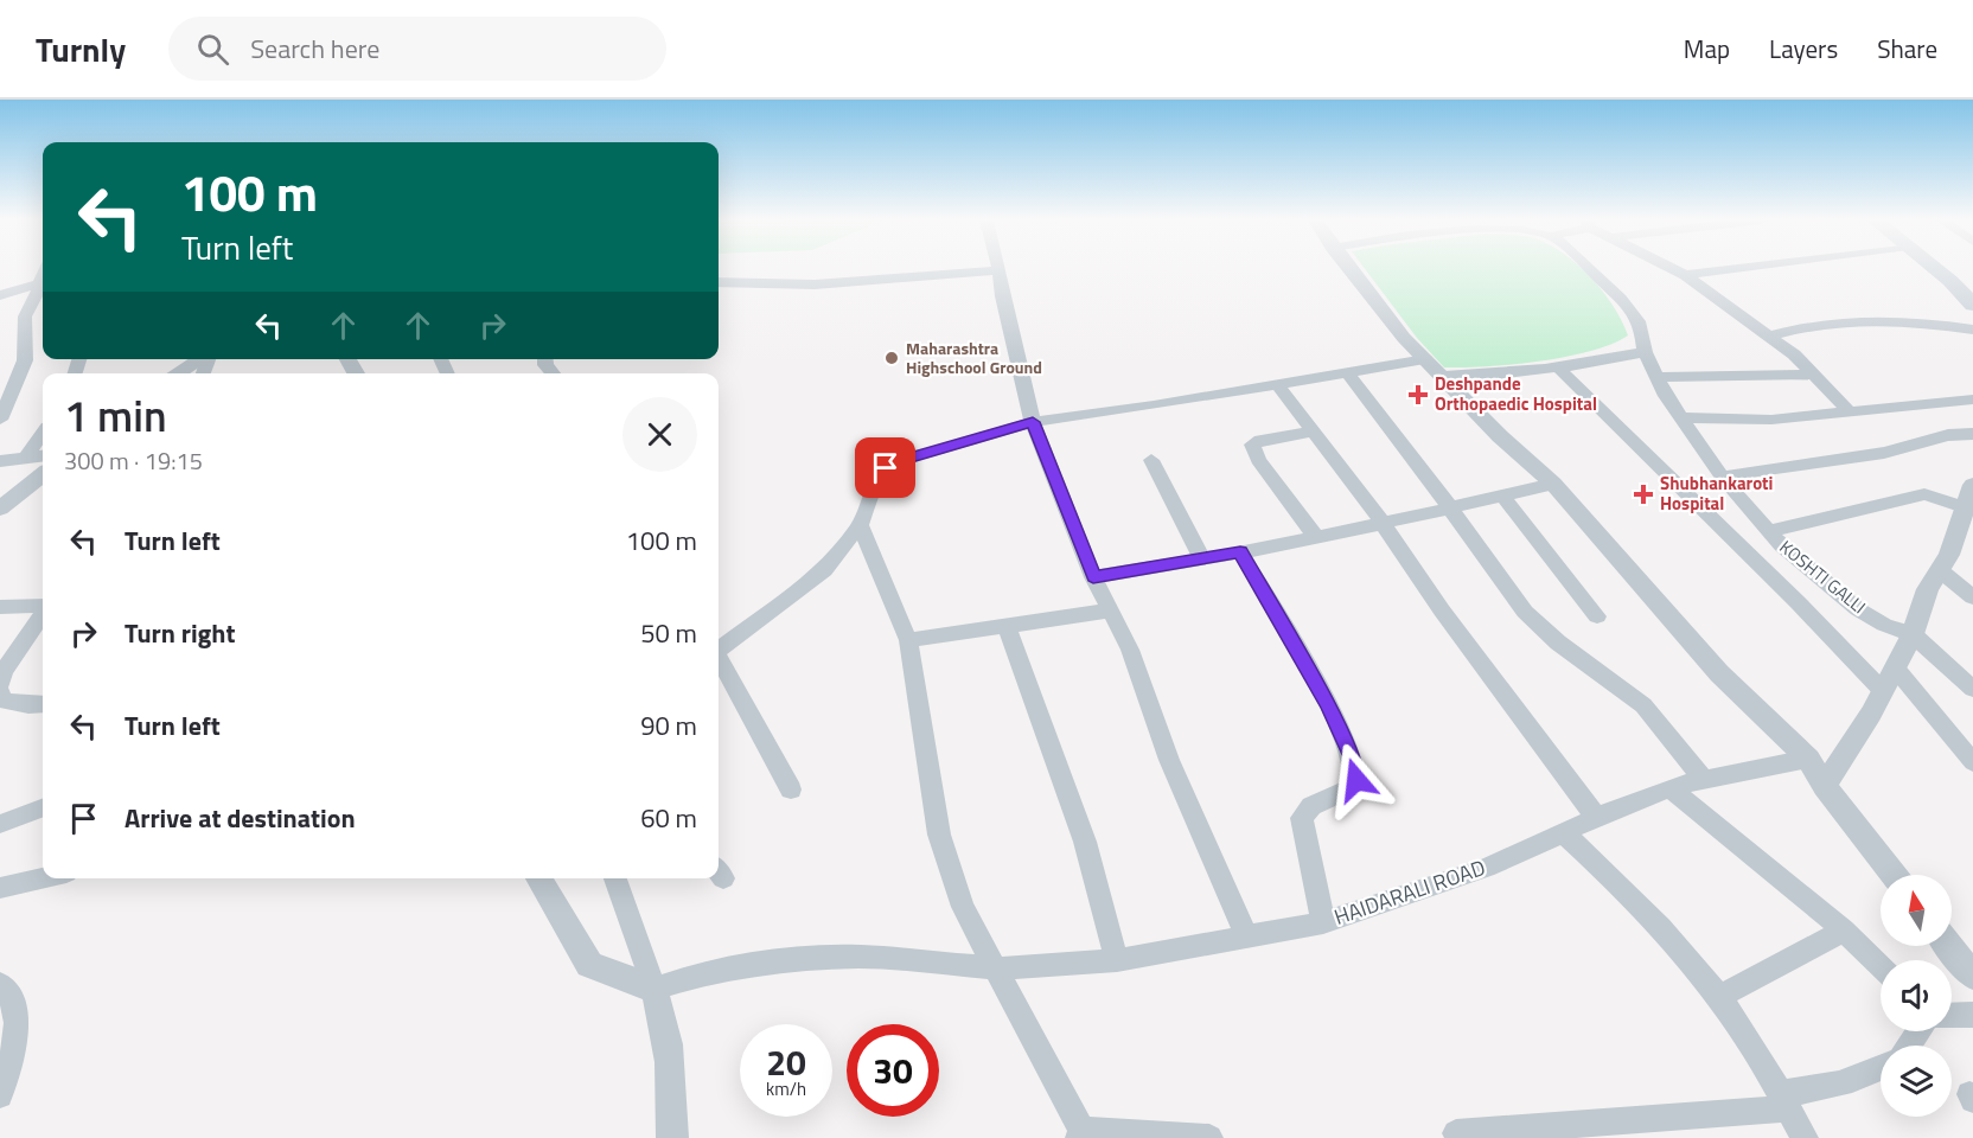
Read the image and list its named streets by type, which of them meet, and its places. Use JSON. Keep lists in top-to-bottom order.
{
  "streets": {
    "street": ["KOSHTI GALLI", "HAIDARALI ROAD"]
  },
  "places": {
    "other": ["Maharashtra Highschool Ground"],
    "health": ["Deshpande Orthopaedic Hospital", "Shubhankaroti Hospital"]
  },
  "north": "top",
  "page": {
    "header": "Turnly",
    "search": "Search here",
    "nav": ["Map", "Layers", "Share"],
    "turn": ["100 m", "Turn left"],
    "heading": ["1 min", "300 m · 19:15"],
    "list": [
      {
        "name": "Turn left",
        "value": "100 m"
      },
      {
        "name": "Turn right",
        "value": "50 m"
      },
      {
        "name": "Turn left",
        "value": "90 m"
      },
      {
        "name": "Arrive at destination",
        "value": "60 m"
      }
    ],
    "speed": "20 km/h",
    "limit": "30"
  }
}
